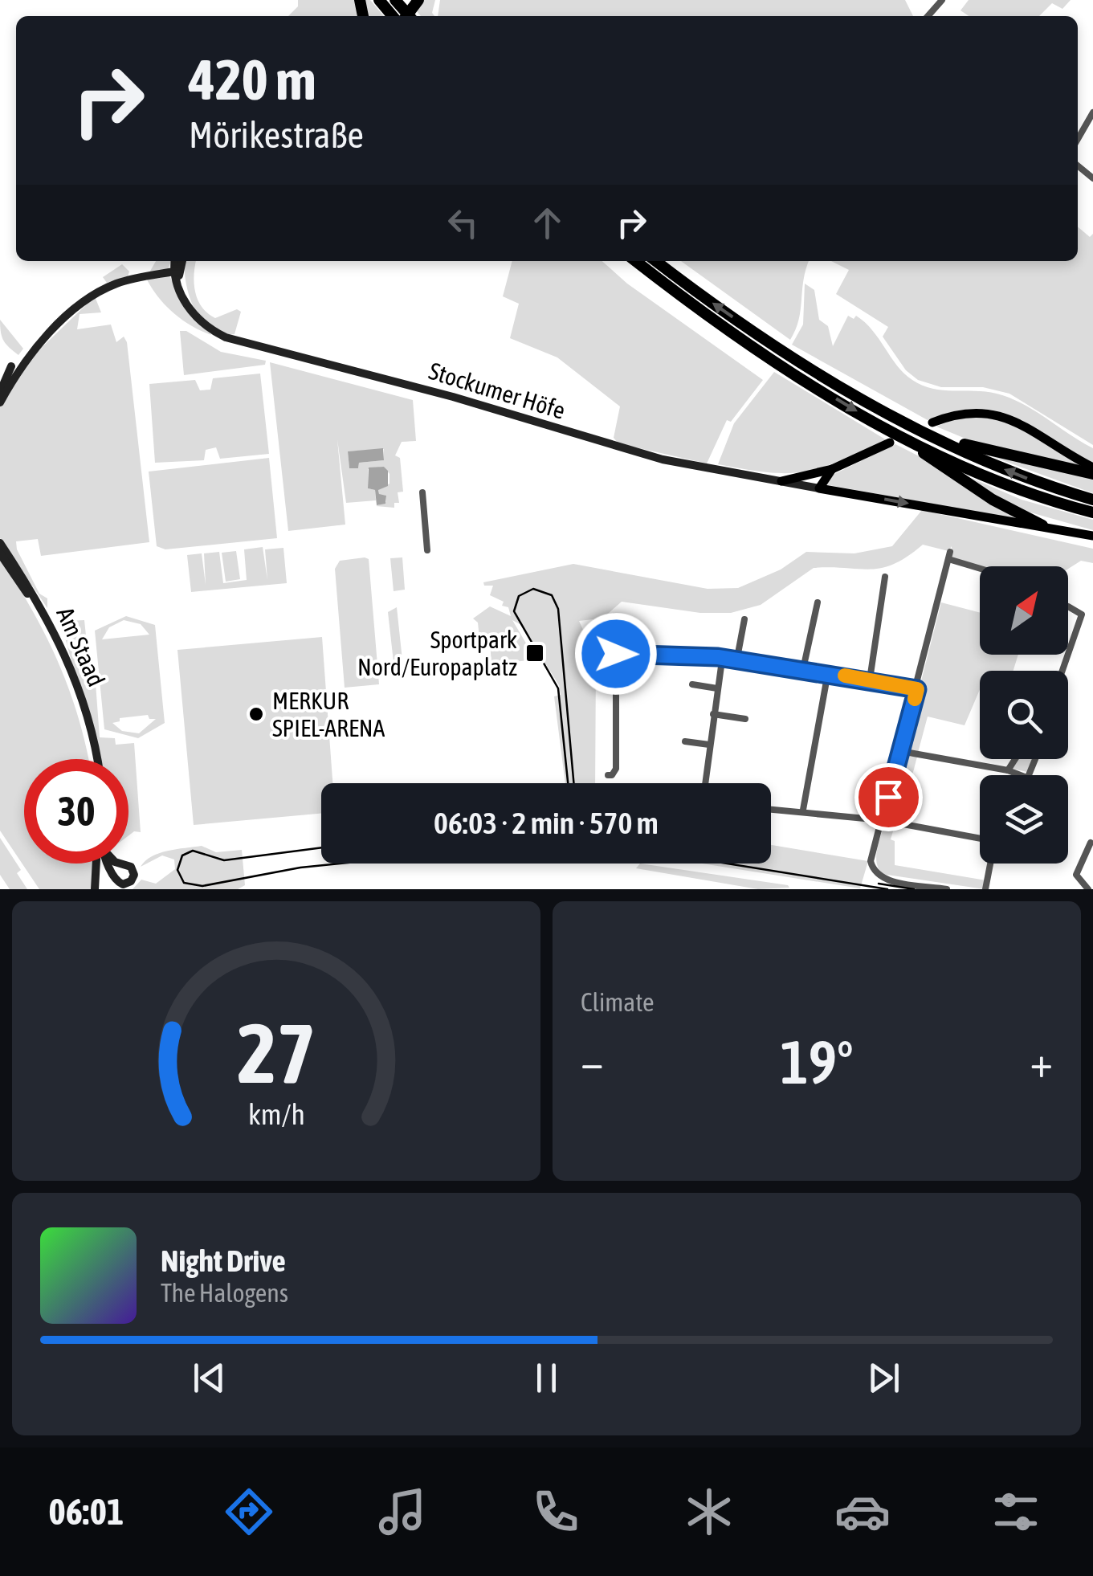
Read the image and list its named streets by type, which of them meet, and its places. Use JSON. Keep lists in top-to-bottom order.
{
  "streets": {
    "street": ["Stockumer Höfe", "Am Staad"]
  },
  "places": {
    "transit": ["Sportpark Nord/Europaplatz"],
    "other": ["MERKUR SPIEL-ARENA"]
  },
  "north": "top right",
  "page": {
    "turn": ["420 m", "Mörikestraße"],
    "limit": "30",
    "trip": "06:03 · 2 min · 570 m",
    "tile": "Climate",
    "heat": ["−", "19°", "+"],
    "song": ["Night Drive", "The Halogens"],
    "tabs": "06:01",
    "gauge": ["27", "km/h"]
  }
}
